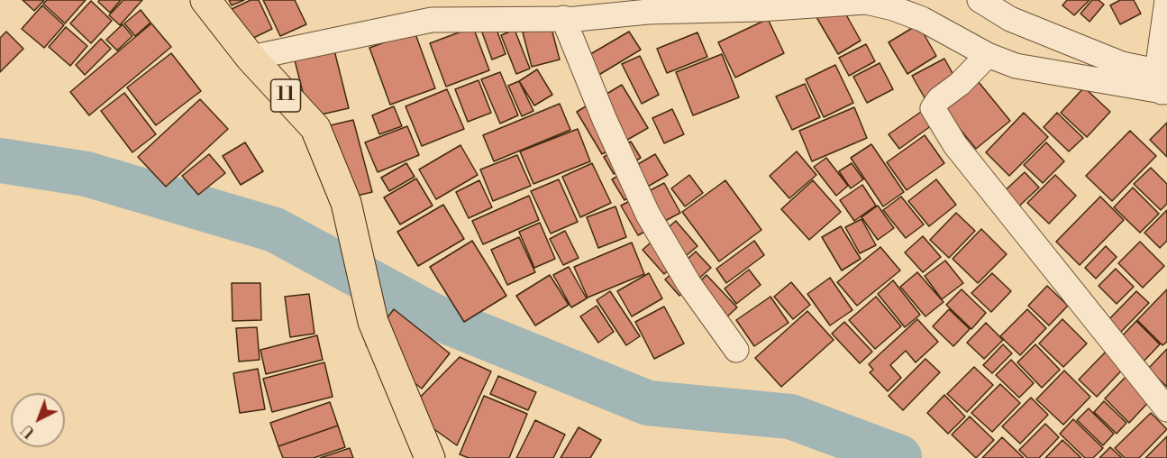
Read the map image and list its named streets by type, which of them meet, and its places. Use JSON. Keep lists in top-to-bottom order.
{
  "streets": {
    "highway": ["11"]
  },
  "north": "bottom left"
}
